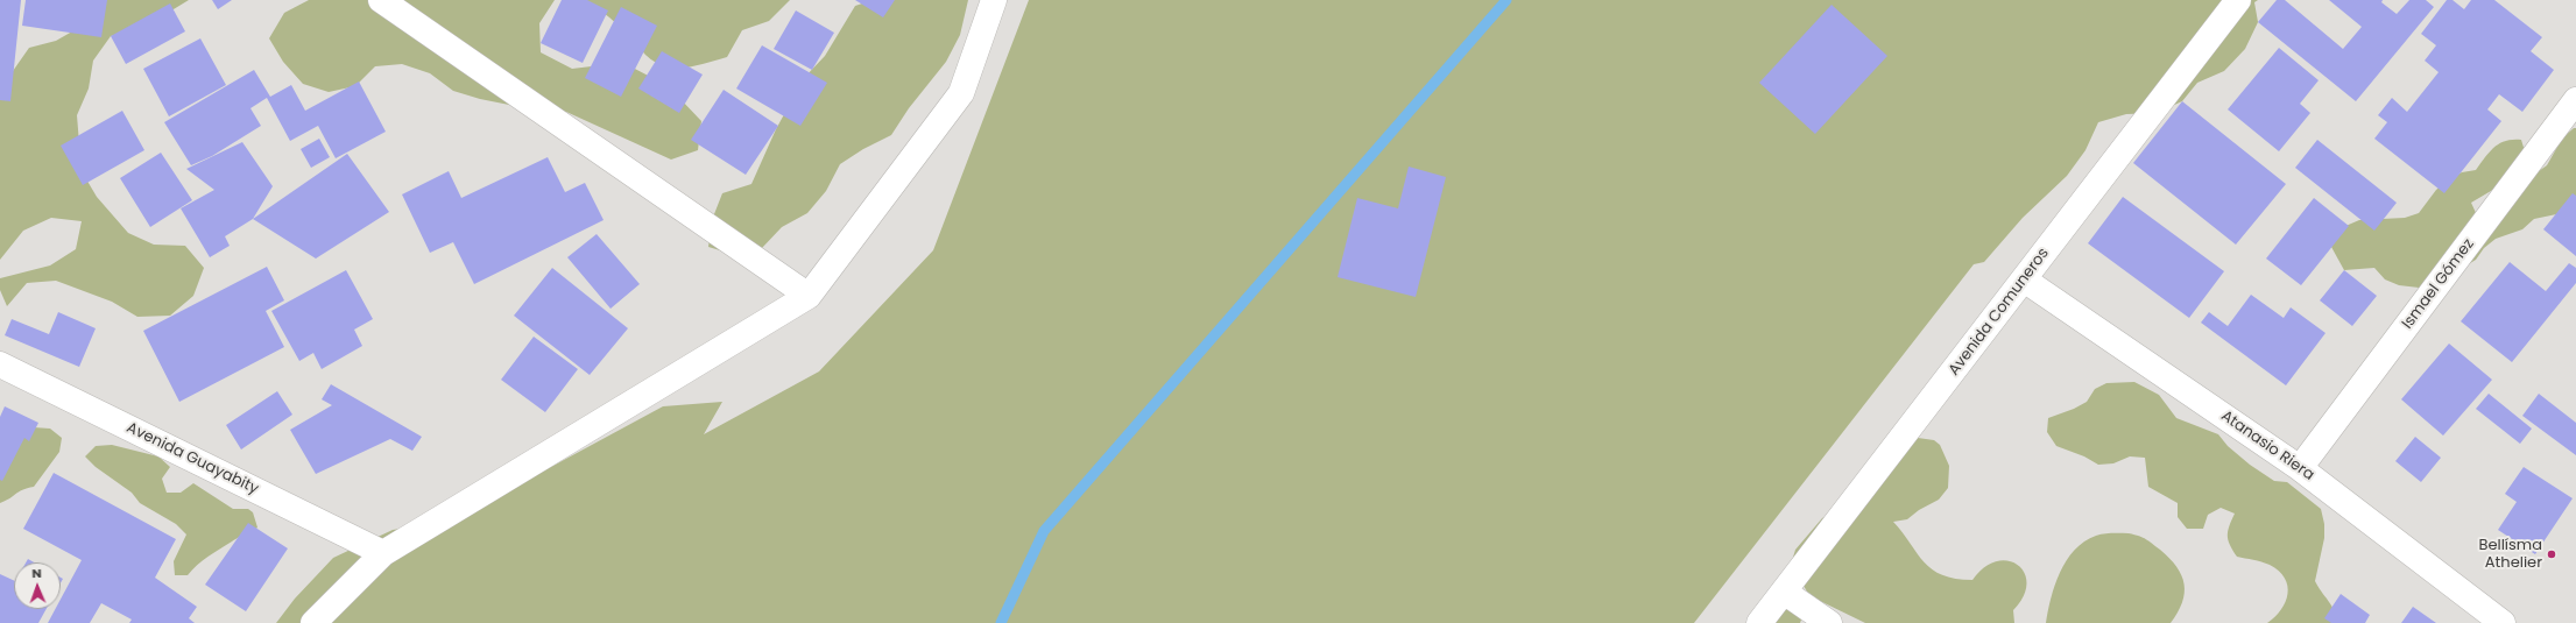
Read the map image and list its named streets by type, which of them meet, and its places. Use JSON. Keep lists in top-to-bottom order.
{
  "streets": {
    "street": [
      "Ismael Gómez",
      "Avenida Comuneros",
      "Atanasio Riera",
      "Avenida Guayabity"
    ]
  },
  "crossings": [
    ["Ismael Gómez", "Atanasio Riera"],
    ["Avenida Comuneros", "Atanasio Riera"]
  ],
  "places": ["Bellísma Athelier"],
  "north": "top"
}
